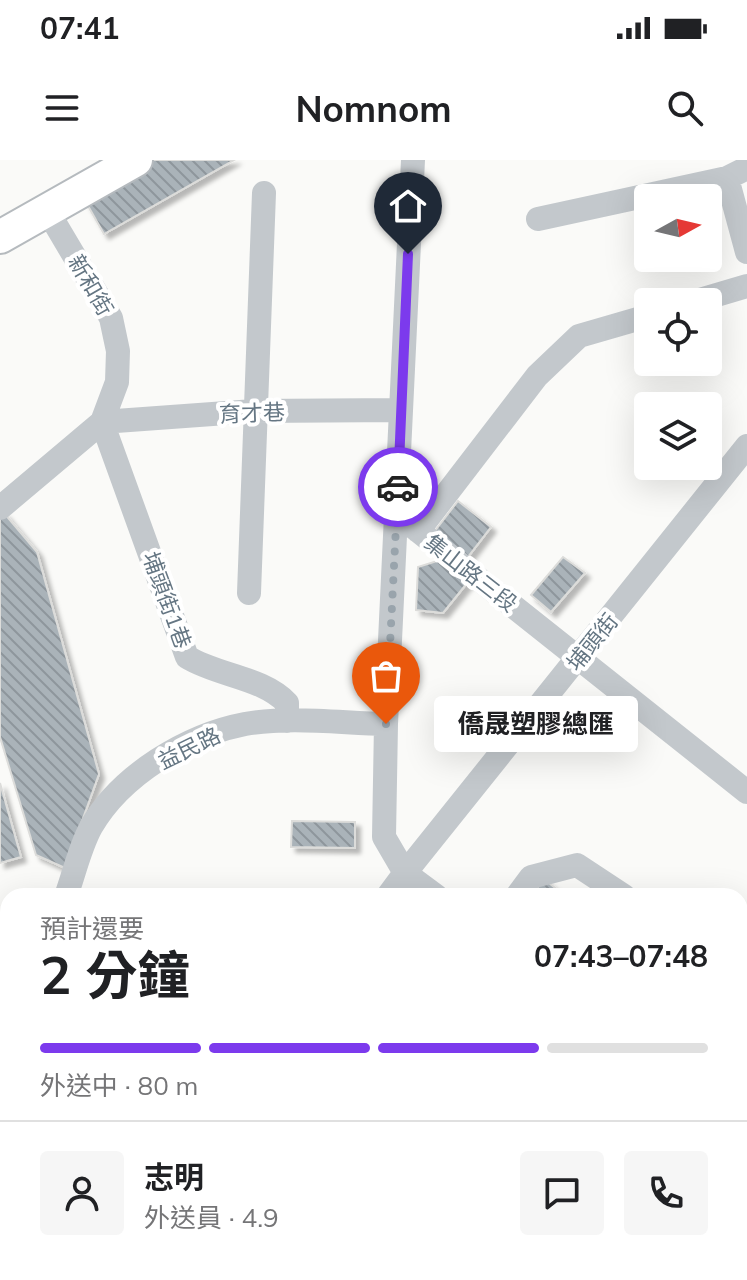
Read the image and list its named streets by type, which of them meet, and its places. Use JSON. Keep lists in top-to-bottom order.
{
  "streets": {
    "street": [
      "新和街",
      "育才巷",
      "集山路三段",
      "埔頭街1巷",
      "埔頭街",
      "益民路"
    ]
  },
  "crossings": [
    ["新和街", "育才巷"],
    ["新和街", "埔頭街1巷"],
    ["育才巷", "埔頭街1巷"],
    ["集山路三段", "埔頭街"],
    ["埔頭街1巷", "益民路"]
  ],
  "places": ["僑晟塑膠總匯"],
  "north": "right",
  "page": {
    "status": "07:41",
    "header": "Nomnom",
    "bubble": "僑晟塑膠總匯",
    "heading": ["2 分鐘", "預計還要", "07:43–07:48"],
    "panel": ["志明", "外送員 · 4.9"],
    "bar": "外送中 · 80 m"
  }
}
